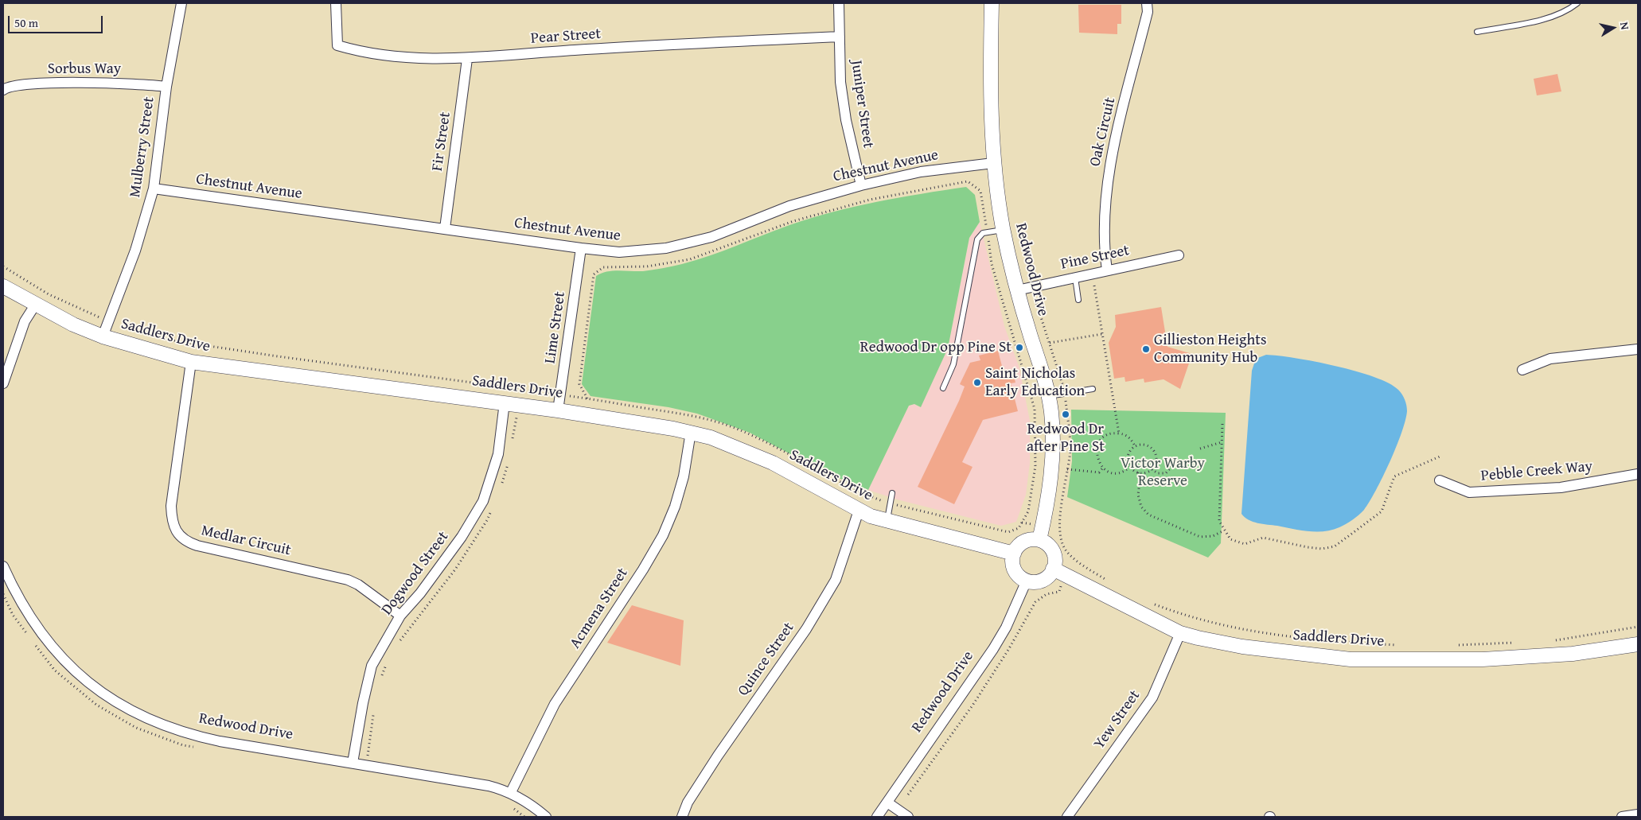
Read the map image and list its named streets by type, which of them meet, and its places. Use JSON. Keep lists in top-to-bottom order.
{
  "streets": {
    "street": [
      "Pear Street",
      "Sorbus Way",
      "Juniper Street",
      "Oak Circuit",
      "Fir Street",
      "Mulberry Street",
      "Chestnut Avenue",
      "Pine Street",
      "Redwood Drive",
      "Lime Street",
      "Saddlers Drive",
      "Pebble Creek Way",
      "Medlar Circuit",
      "Dogwood Street",
      "Acmena Street",
      "Quince Street",
      "Yew Street"
    ]
  },
  "crossings": [
    ["Pear Street", "Juniper Street"],
    ["Pear Street", "Fir Street"],
    ["Sorbus Way", "Mulberry Street"],
    ["Juniper Street", "Chestnut Avenue"],
    ["Oak Circuit", "Pine Street"],
    ["Fir Street", "Chestnut Avenue"],
    ["Mulberry Street", "Chestnut Avenue"],
    ["Mulberry Street", "Saddlers Drive"],
    ["Chestnut Avenue", "Redwood Drive"],
    ["Chestnut Avenue", "Lime Street"],
    ["Pine Street", "Redwood Drive"],
    ["Redwood Drive", "Saddlers Drive"],
    ["Redwood Drive", "Dogwood Street"],
    ["Redwood Drive", "Acmena Street"],
    ["Lime Street", "Saddlers Drive"],
    ["Saddlers Drive", "Medlar Circuit"],
    ["Saddlers Drive", "Dogwood Street"],
    ["Saddlers Drive", "Acmena Street"],
    ["Saddlers Drive", "Quince Street"],
    ["Saddlers Drive", "Yew Street"],
    ["Medlar Circuit", "Dogwood Street"]
  ],
  "parks": ["Victor Warby Reserve"],
  "places": [
    "Redwood Dr opp Pine St",
    "Gillieston Heights Community Hub",
    "Saint Nicholas Early Education",
    "Redwood Dr after Pine St"
  ],
  "scale_bar": "50 m",
  "north": "right"
}
